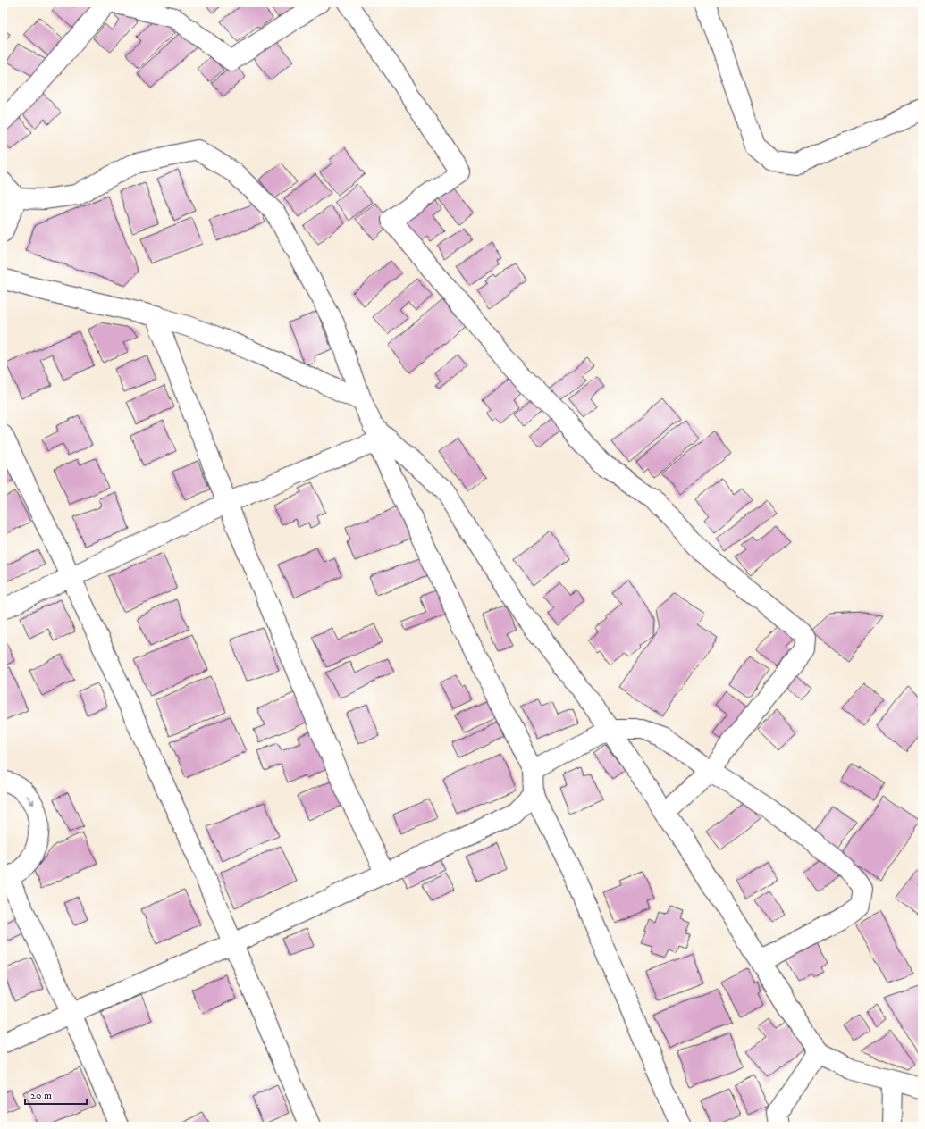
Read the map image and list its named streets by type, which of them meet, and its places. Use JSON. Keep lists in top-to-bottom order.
{
  "scale_bar": "20 m"
}
